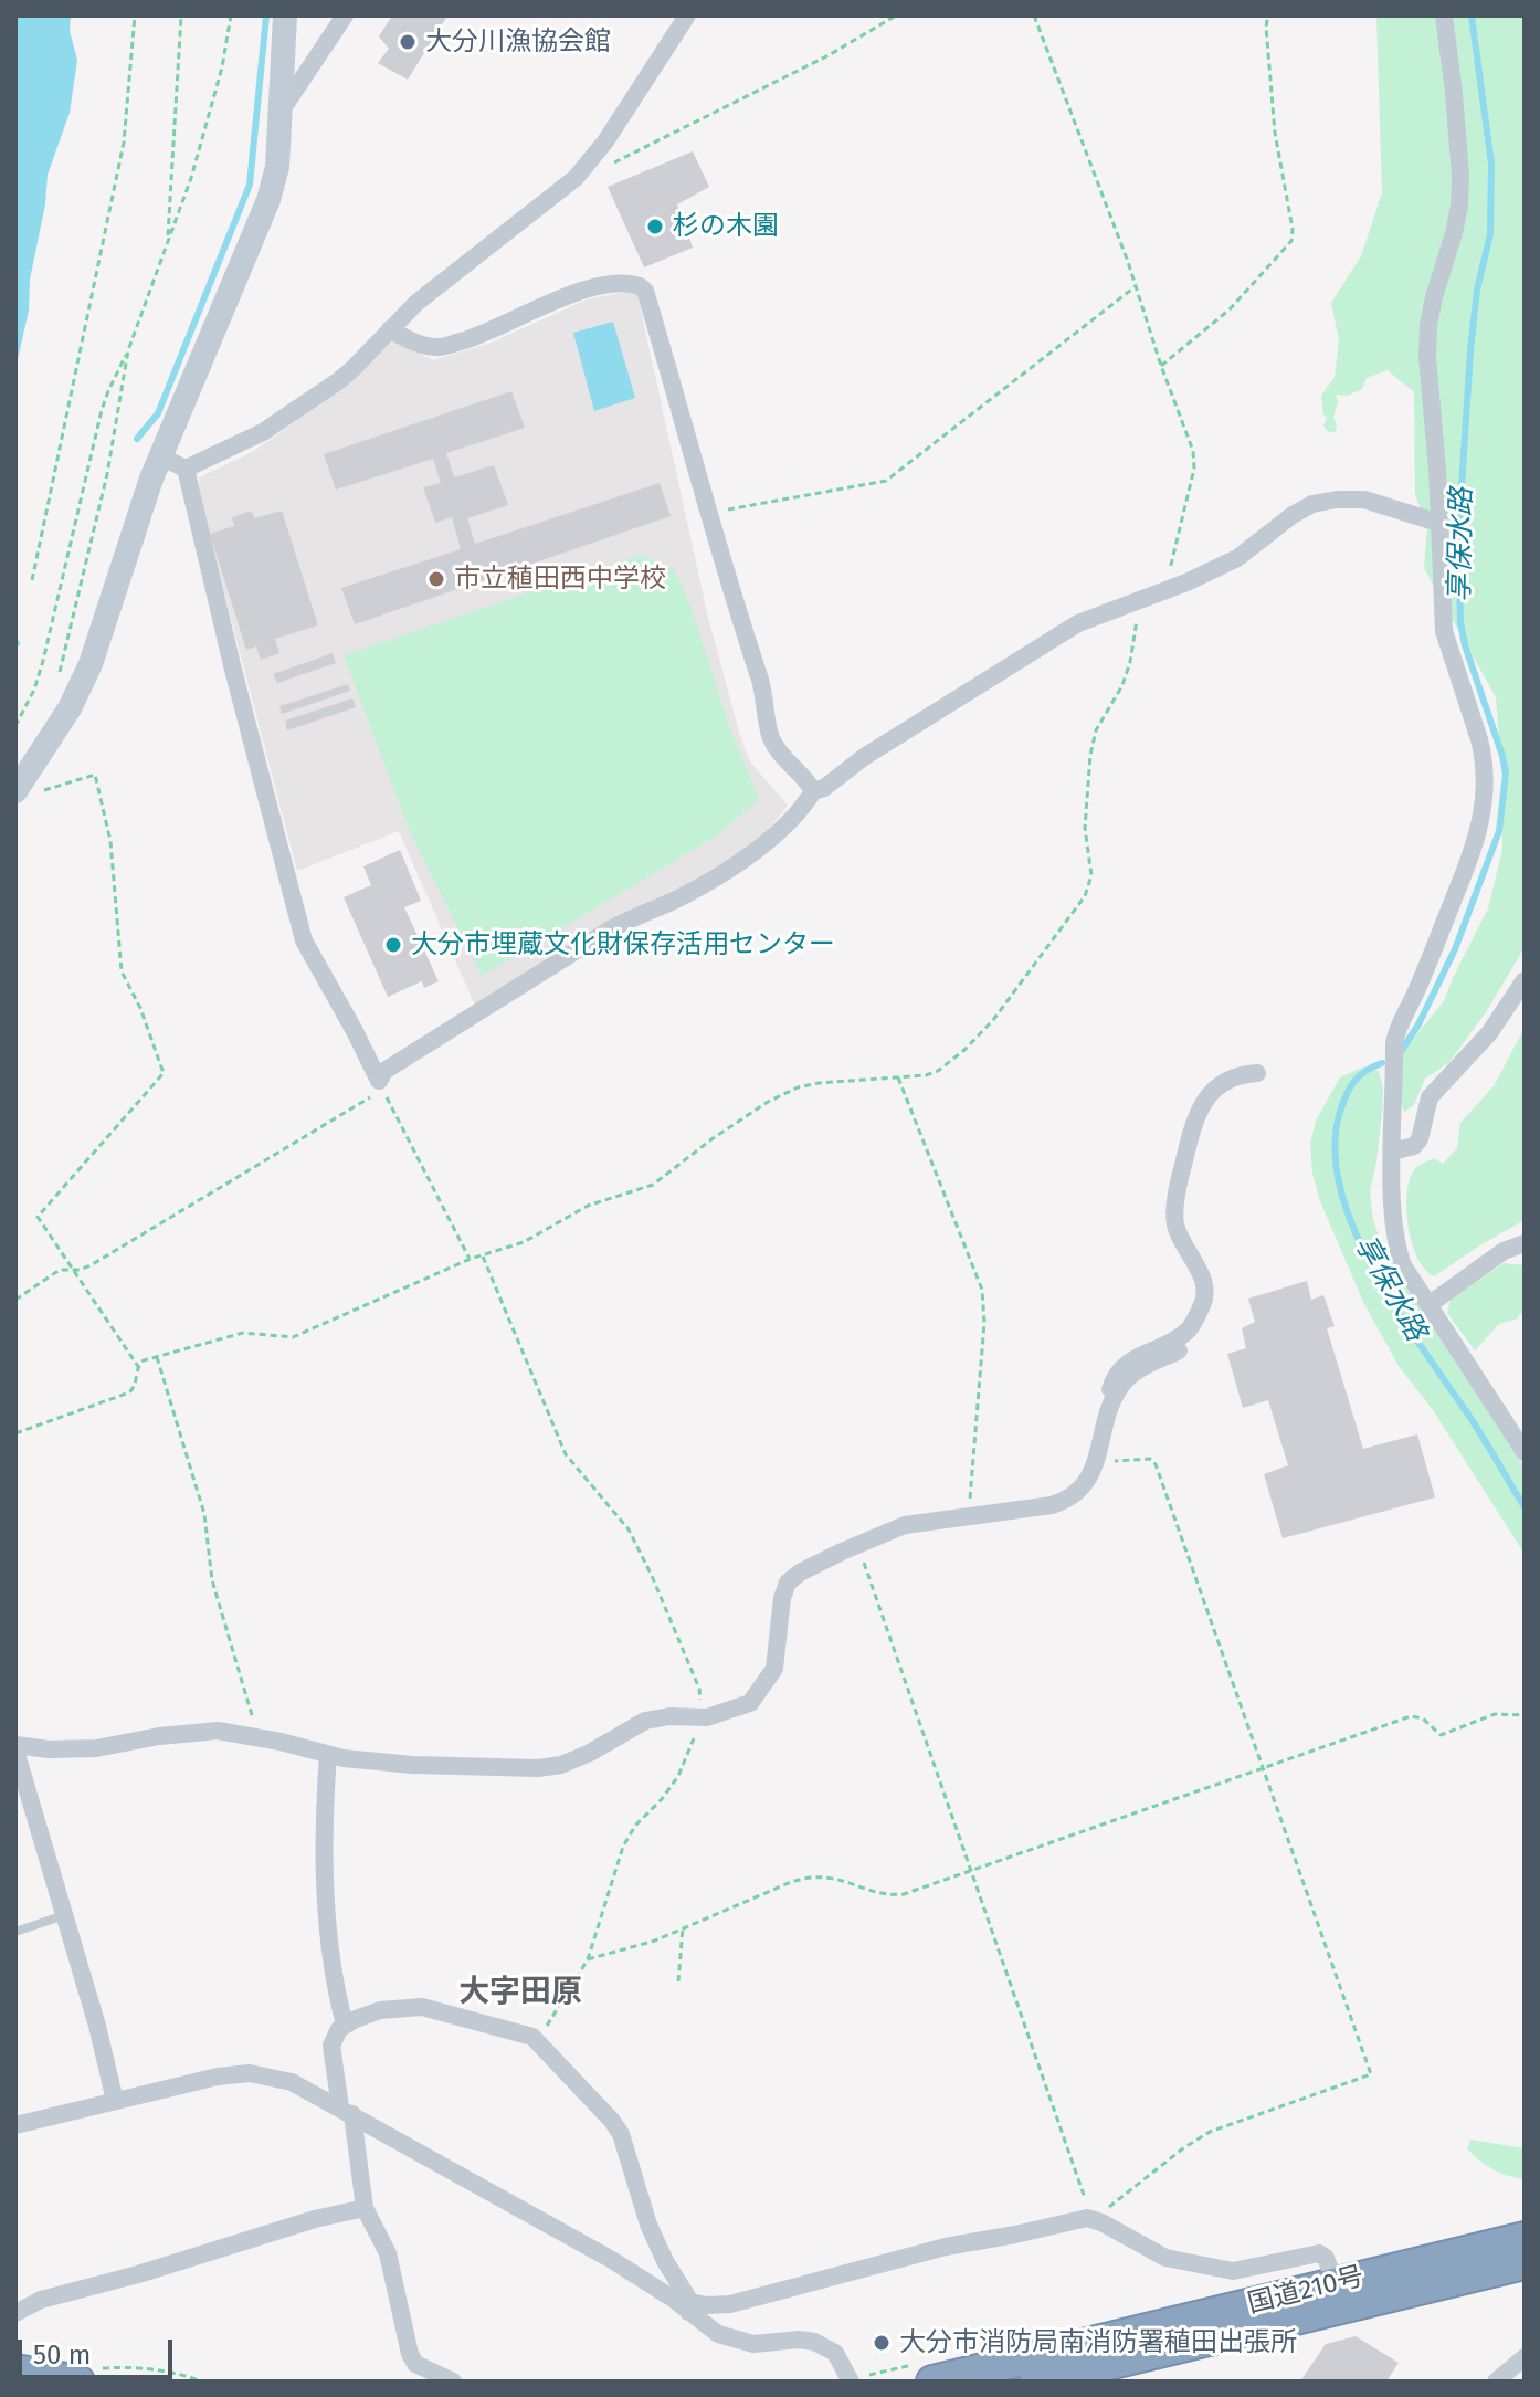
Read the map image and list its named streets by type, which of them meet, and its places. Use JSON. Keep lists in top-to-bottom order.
{
  "streets": {
    "highway": ["国道210号"]
  },
  "districts": ["大字田原"],
  "water": ["享保水路"],
  "places": [
    "大分川漁協会館",
    "杉の木園",
    "市立稙田西中学校",
    "大分市埋蔵文化財保存活用センター",
    "大分市消防局南消防署稙田出張所"
  ],
  "scale_bar": "50 m"
}
